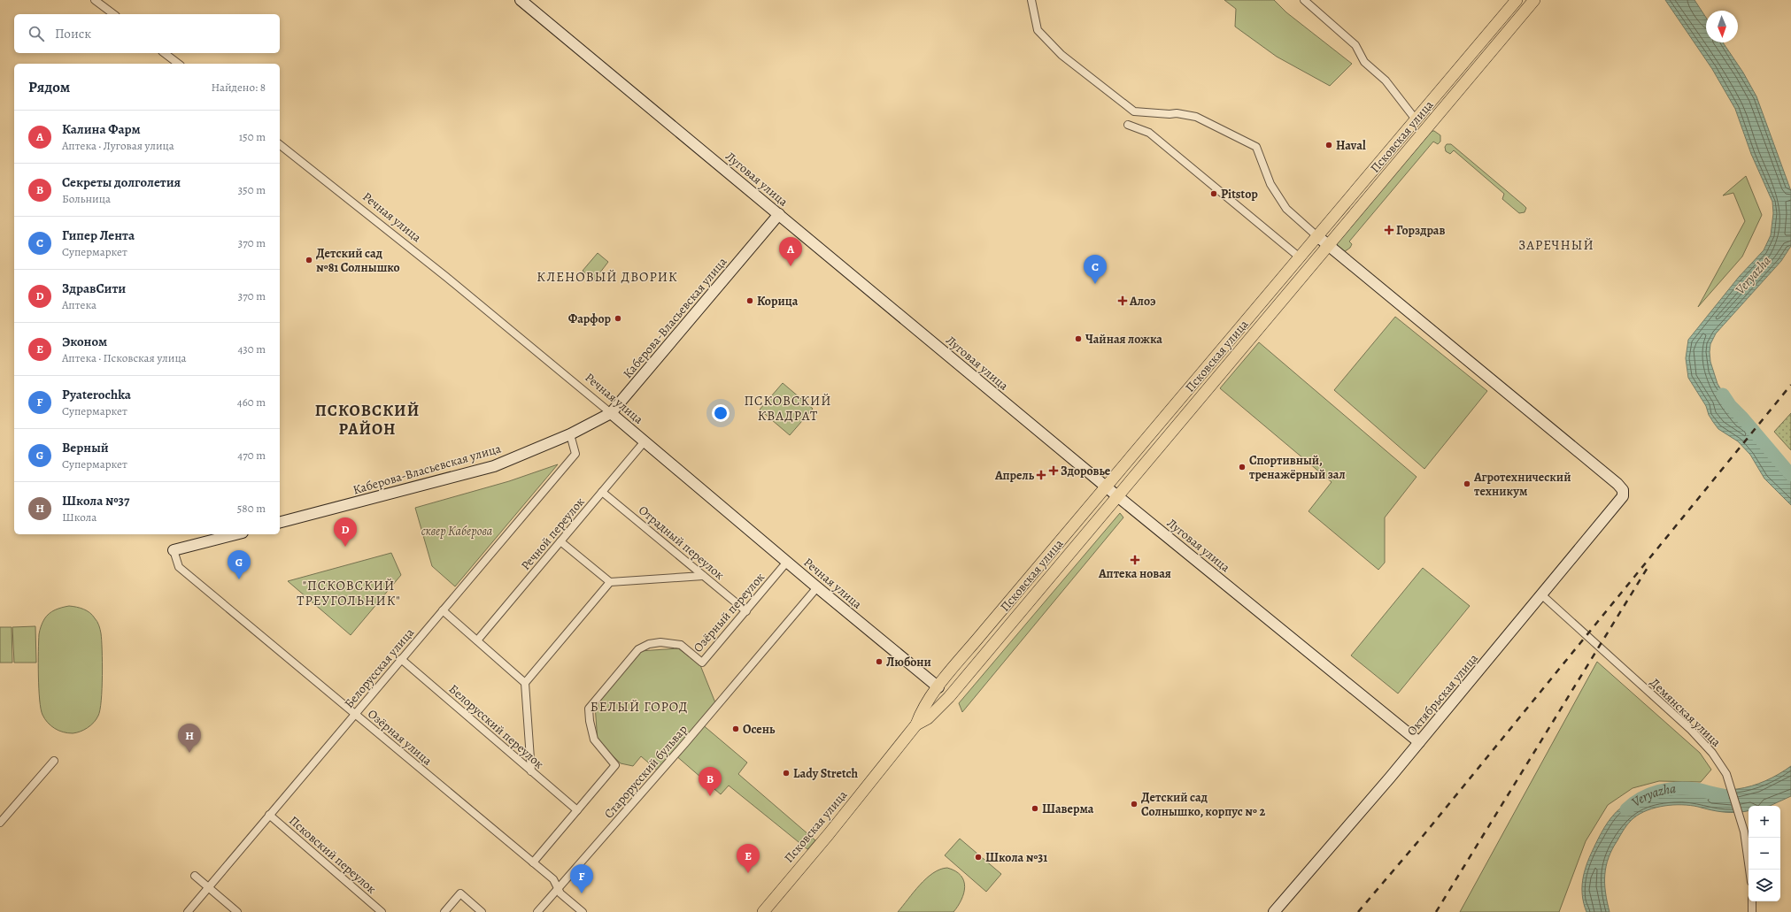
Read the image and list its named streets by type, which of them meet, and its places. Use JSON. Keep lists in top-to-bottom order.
{
  "streets": {
    "main road": ["Псковская улица"],
    "street": [
      "Луговая улица",
      "Речная улица",
      "Каберова-Власьевская улица",
      "Речной переулок",
      "Отрадный переулок",
      "Озёрный переулок",
      "Белорусская улица",
      "Октябрьская улица",
      "Демянская улица",
      "Белорусский переулок",
      "Озёрная улица",
      "Старорусский бульвар",
      "Псковский переулок"
    ]
  },
  "crossings": [
    ["Псковская улица", "Луговая улица"],
    ["Псковская улица", "Речная улица"],
    ["Псковская улица", "Октябрьская улица"],
    ["Луговая улица", "Каберова-Власьевская улица"],
    ["Луговая улица", "Октябрьская улица"],
    ["Речная улица", "Каберова-Власьевская улица"],
    ["Речная улица", "Речной переулок"],
    ["Речная улица", "Озёрный переулок"],
    ["Речная улица", "Старорусский бульвар"],
    ["Каберова-Власьевская улица", "Белорусская улица"],
    ["Речной переулок", "Отрадный переулок"],
    ["Отрадный переулок", "Озёрный переулок"],
    ["Озёрный переулок", "Белорусский переулок"],
    ["Озёрный переулок", "Озёрная улица"],
    ["Белорусская улица", "Белорусский переулок"],
    ["Белорусская улица", "Озёрная улица"],
    ["Белорусская улица", "Псковский переулок"],
    ["Октябрьская улица", "Демянская улица"],
    ["Озёрная улица", "Старорусский бульвар"]
  ],
  "districts": [
    "ЗАРЕЧНЫЙ",
    "КЛЕНОВЫЙ ДВОРИК",
    "ПСКОВСКИЙ КВАДРАТ",
    "ПСКОВСКИЙ РАЙОН",
    "\"ПСКОВСКИЙ ТРЕУГОЛЬНИК\"",
    "БЕЛЫЙ ГОРОД"
  ],
  "water": ["Veryazha"],
  "parks": ["сквер Каберова"],
  "places": {
    "other": [
      "Haval",
      "Pitstop",
      "Детский сад №81 Солнышко",
      "Корица",
      "Фарфор",
      "Чайная ложка",
      "Спортивный, тренажёрный зал",
      "Агротехнический техникум",
      "Любони",
      "Осень",
      "Lady Stretch",
      "Детский сад Солнышко, корпус № 2",
      "Шаверма",
      "Школа №31"
    ],
    "health": [
      "Горздрав",
      "Алоэ",
      "Здоровье",
      "Апрель",
      "Аптека новая"
    ]
  },
  "north": "bottom",
  "page": {
    "search": "Поиск",
    "heading": ["Рядом", "Найдено: 8"],
    "list": [
      {
        "mark": "A",
        "name": "Калина Фарм",
        "note": "Аптека · Луговая улица",
        "value": "150 m"
      },
      {
        "mark": "B",
        "name": "Секреты долголетия",
        "note": "Больница",
        "value": "350 m"
      },
      {
        "mark": "C",
        "name": "Гипер Лента",
        "note": "Супермаркет",
        "value": "370 m"
      },
      {
        "mark": "D",
        "name": "ЗдравСити",
        "note": "Аптека",
        "value": "370 m"
      },
      {
        "mark": "E",
        "name": "Эконом",
        "note": "Аптека · Псковская улица",
        "value": "430 m"
      },
      {
        "mark": "F",
        "name": "Pyaterochka",
        "note": "Супермаркет",
        "value": "460 m"
      },
      {
        "mark": "G",
        "name": "Верный",
        "note": "Супермаркет",
        "value": "470 m"
      },
      {
        "mark": "H",
        "name": "Школа №37",
        "note": "Школа",
        "value": "580 m"
      }
    ],
    "pins": [
      "A",
      "C",
      "D",
      "G",
      "H",
      "B",
      "E",
      "F"
    ],
    "map_buttons": ["+", "−"]
  }
}
